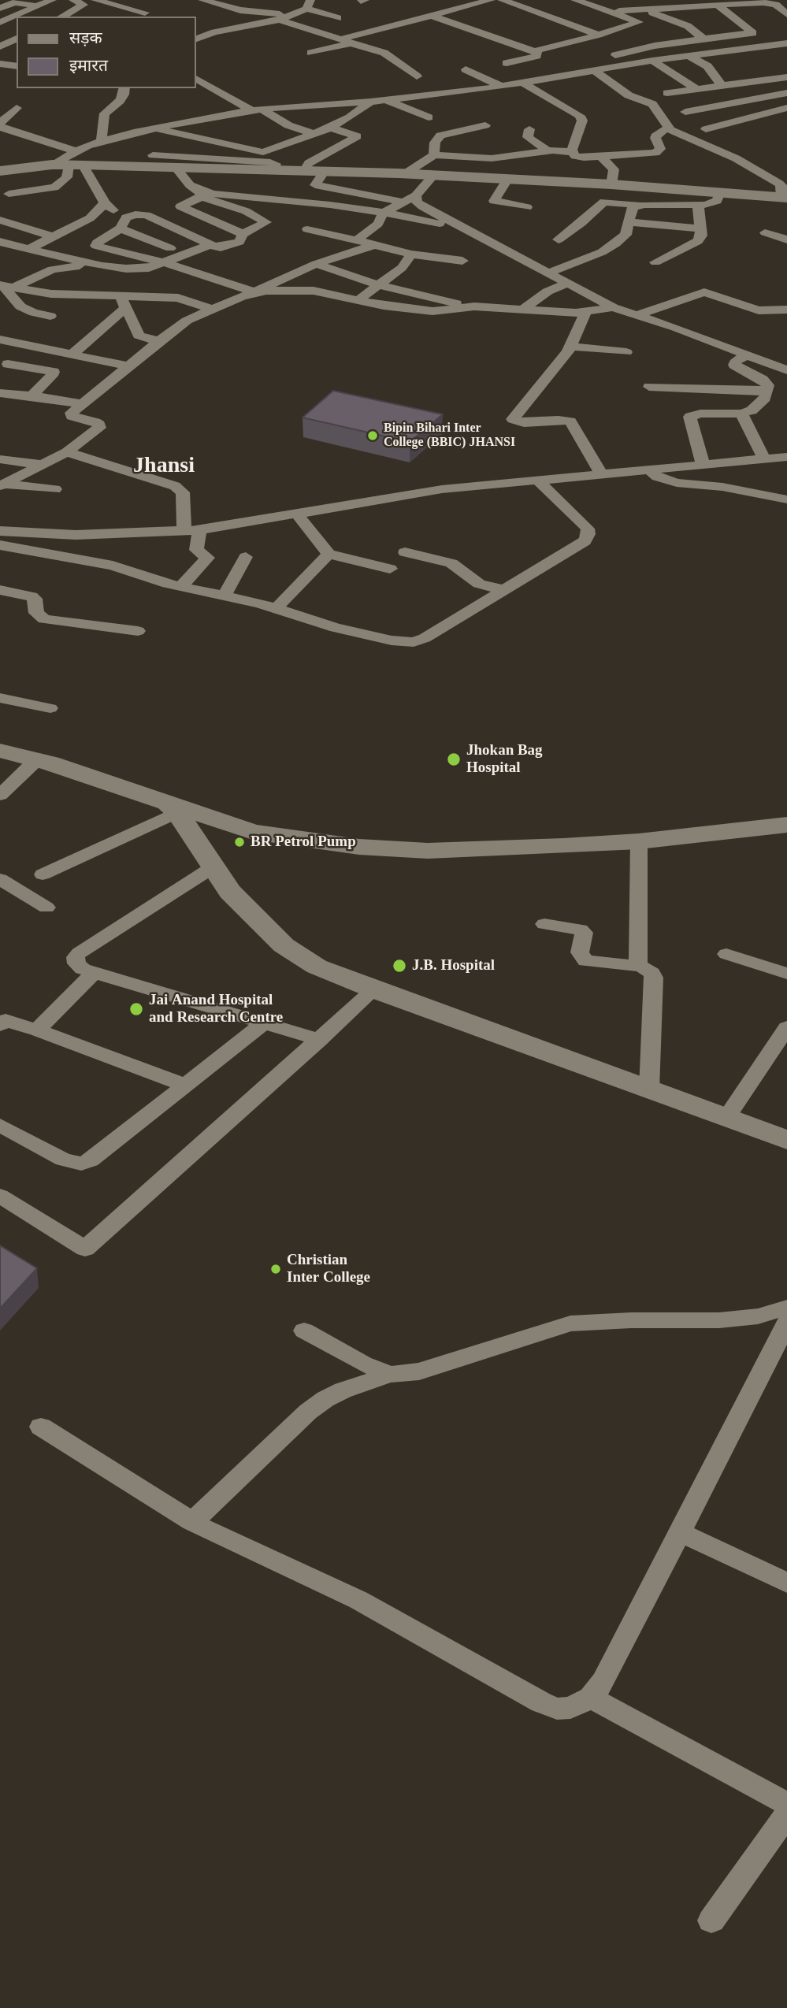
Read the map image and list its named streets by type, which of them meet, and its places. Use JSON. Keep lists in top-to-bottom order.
{
  "districts": ["Jhansi"],
  "places": [
    "Bipin Bihari Inter College (BBIC) JHANSI",
    "Jhokan Bag Hospital",
    "BR Petrol Pump",
    "J.B. Hospital",
    "Jai Anand Hospital and Research Centre",
    "Christian Inter College"
  ],
  "legend": ["सड़क", "इमारत"]
}
